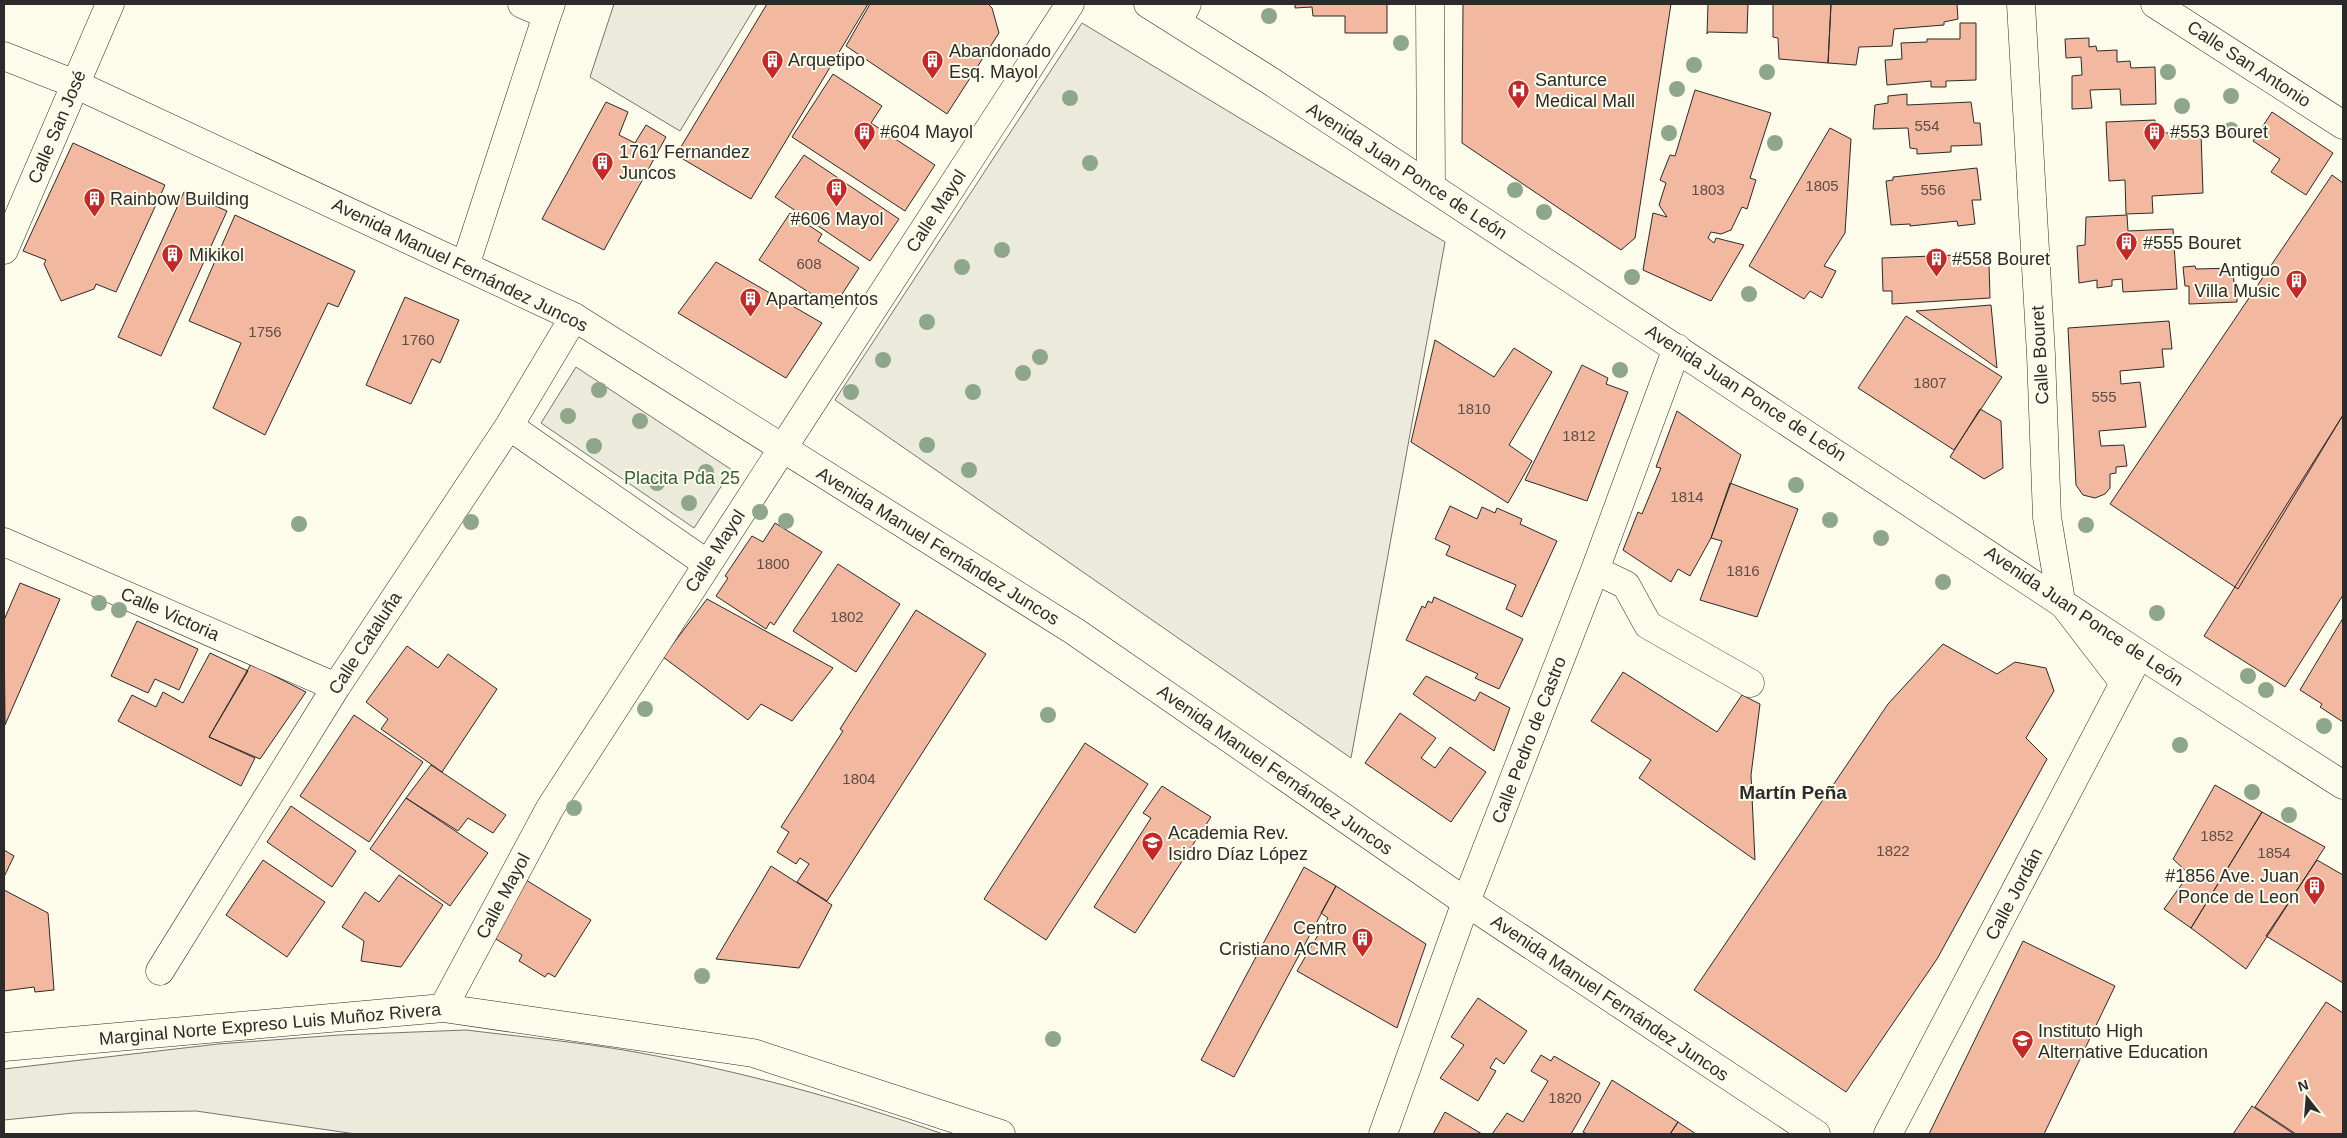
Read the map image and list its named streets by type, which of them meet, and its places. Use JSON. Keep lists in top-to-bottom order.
{
  "streets": {
    "street": [
      "Calle San Antonio",
      "Calle San José",
      "Avenida Juan Ponce de León",
      "Calle Mayol",
      "Avenida Manuel Fernández Juncos",
      "Calle Bouret",
      "Calle Victoria",
      "Calle Cataluña",
      "Calle Pedro de Castro",
      "Calle Jordán",
      "Marginal Norte Expreso Luis Muñoz Rivera"
    ]
  },
  "crossings": [
    ["Calle San José", "Avenida Manuel Fernández Juncos"],
    ["Avenida Juan Ponce de León", "Calle Bouret"],
    ["Avenida Juan Ponce de León", "Calle Pedro de Castro"],
    ["Avenida Juan Ponce de León", "Calle Jordán"],
    ["Calle Mayol", "Avenida Manuel Fernández Juncos"],
    ["Calle Mayol", "Marginal Norte Expreso Luis Muñoz Rivera"],
    ["Avenida Manuel Fernández Juncos", "Calle Cataluña"],
    ["Avenida Manuel Fernández Juncos", "Calle Pedro de Castro"],
    ["Calle Bouret", "Calle Jordán"],
    ["Calle Victoria", "Calle Cataluña"]
  ],
  "districts": ["Martín Peña"],
  "parks": ["Placita Pda 25"],
  "places": {
    "building": [
      "Arquetipo",
      "Abandonado Esq. Mayol",
      "#604 Mayol",
      "#553 Bouret",
      "1761 Fernandez Juncos",
      "#606 Mayol",
      "Rainbow Building",
      "#555 Bouret",
      "Mikikol",
      "#558 Bouret",
      "Antiguo Villa Music",
      "Apartamentos",
      "#1856 Ave. Juan Ponce de Leon",
      "Centro Cristiano ACMR"
    ],
    "hospital": ["Santurce Medical Mall"],
    "school or university": ["Academia Rev. Isidro Díaz López", "Instituto High Alternative Education"]
  },
  "house_numbers": [
    "554",
    "1805",
    "1803",
    "556",
    "608",
    "1756",
    "1760",
    "1807",
    "555",
    "1810",
    "1812",
    "1814",
    "1800",
    "1816",
    "1802",
    "1804",
    "1852",
    "1822",
    "1854",
    "1820"
  ],
  "north": "top"
}
